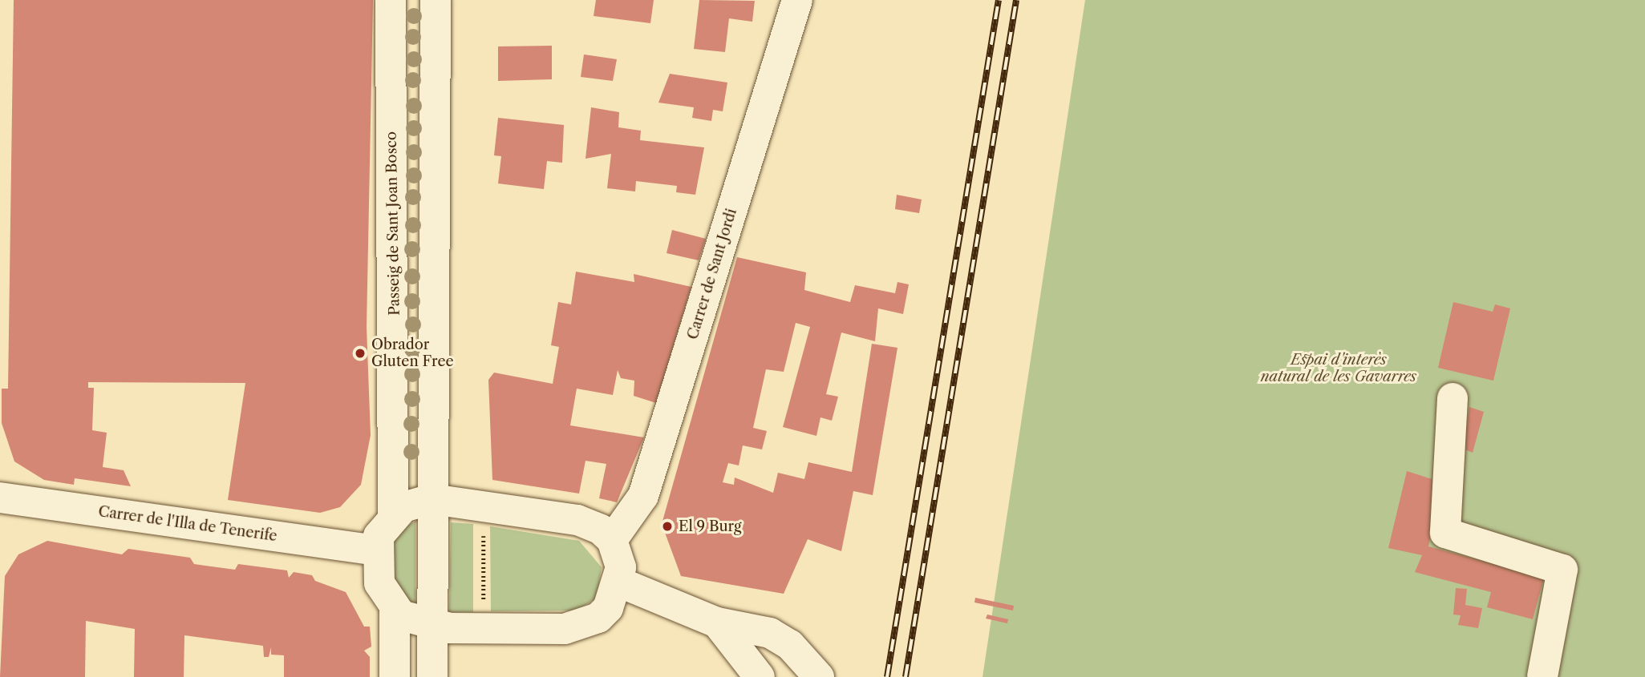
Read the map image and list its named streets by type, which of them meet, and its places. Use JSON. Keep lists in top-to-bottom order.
{
  "streets": {
    "street": ["Passeig de Sant Joan Bosco", "Carrer de Sant Jordi", "Carrer de l'Illa de Tenerife"]
  },
  "parks": ["Espai d'interès natural de les Gavarres"],
  "places": ["Obrador Gluten Free", "El 9 Burg"]
}
